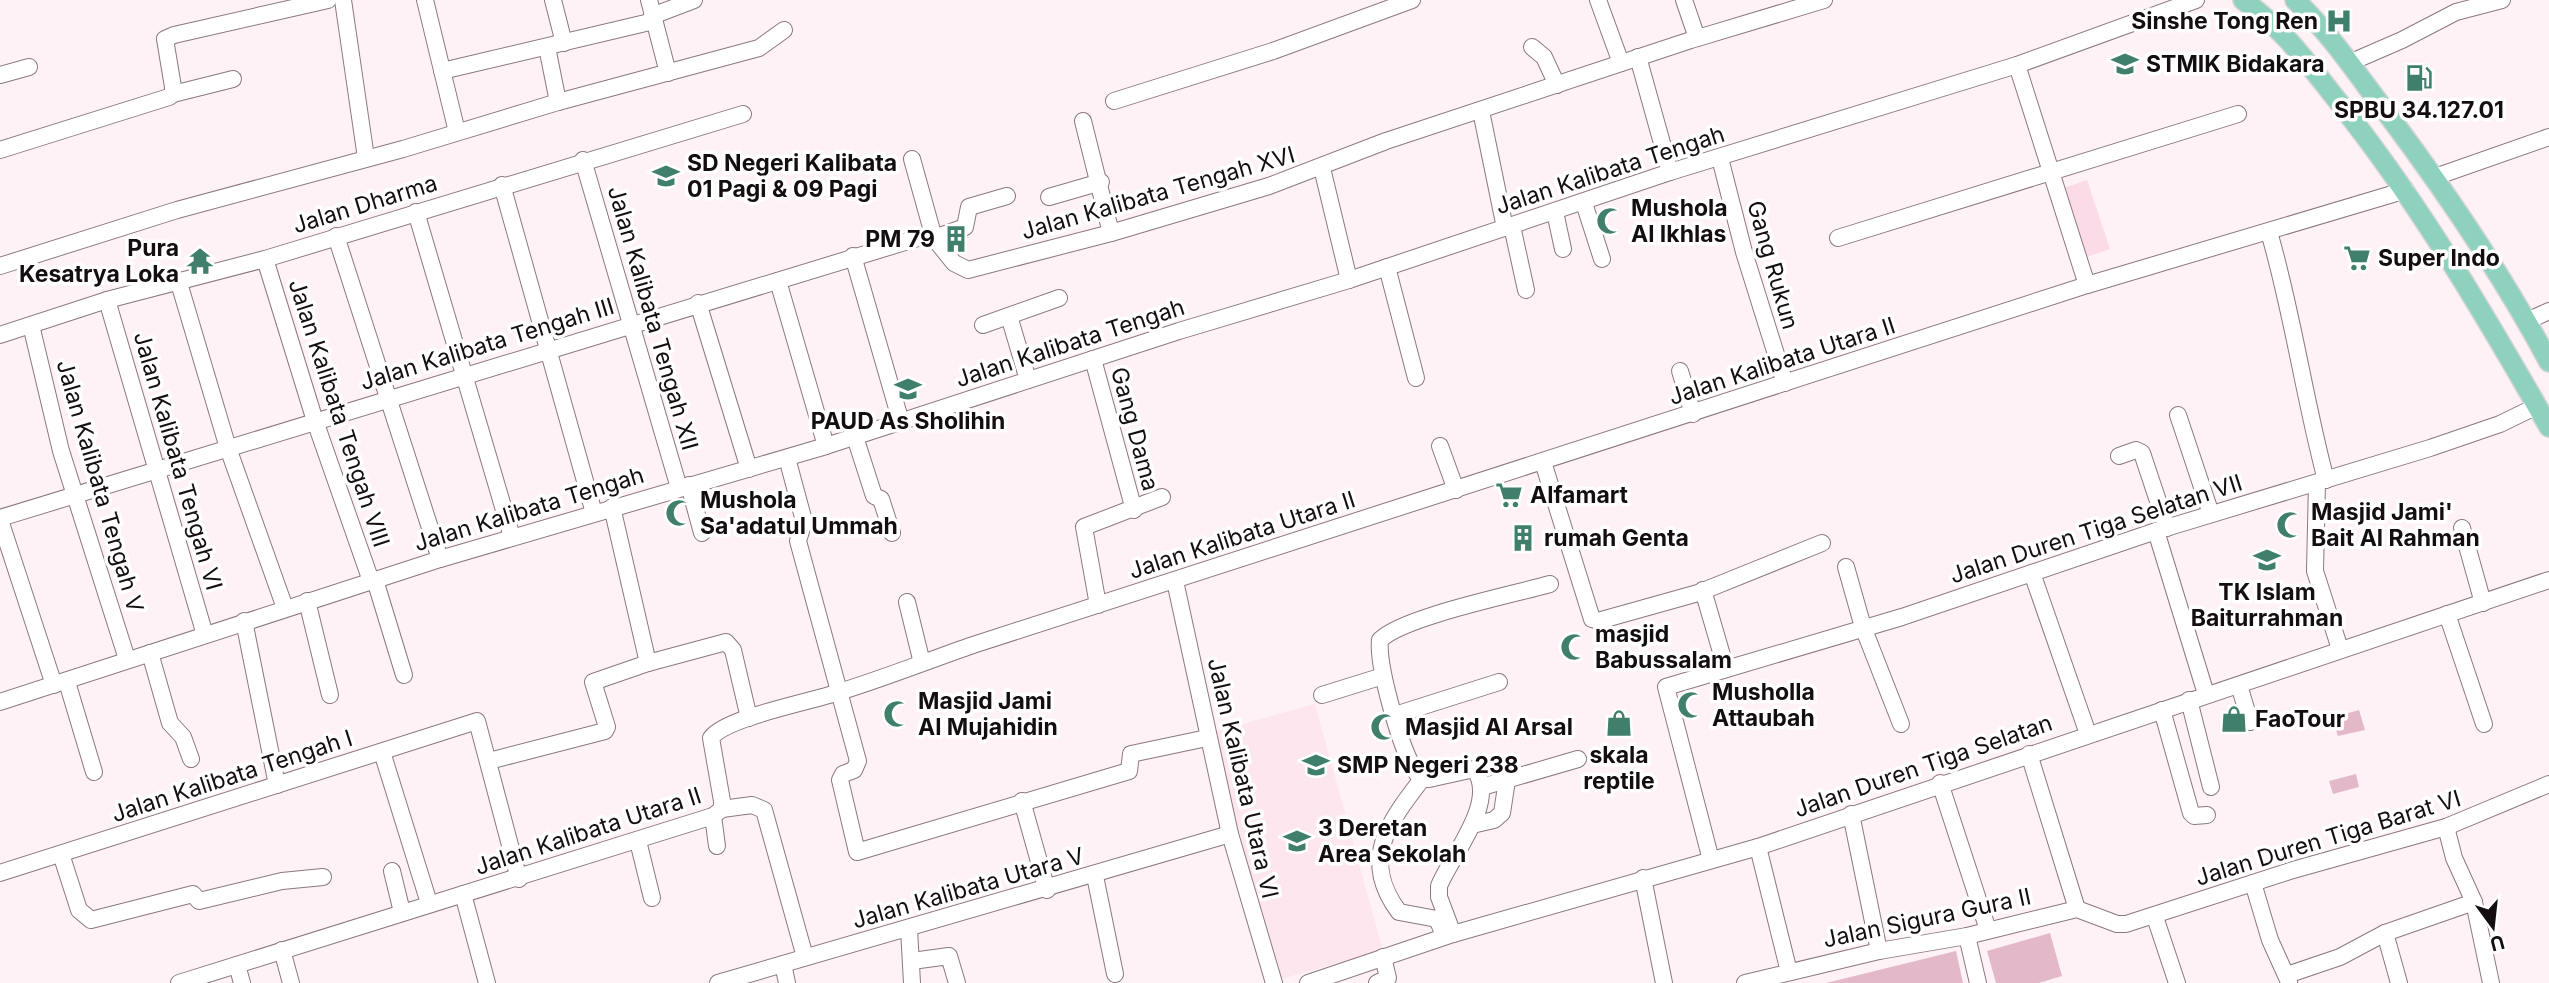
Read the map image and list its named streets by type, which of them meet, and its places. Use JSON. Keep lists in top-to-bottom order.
{
  "streets": {
    "street": [
      "Jalan Kalibata Tengah",
      "Jalan Kalibata Tengah XVI",
      "Jalan Dharma",
      "Gang Rukun",
      "Jalan Kalibata Tengah XII",
      "Jalan Kalibata Tengah III",
      "Jalan Kalibata Utara II",
      "Jalan Kalibata Tengah VIII",
      "Gang Dama",
      "Jalan Kalibata Tengah VI",
      "Jalan Kalibata Tengah V",
      "Jalan Duren Tiga Selatan VII",
      "Jalan Duren Tiga Selatan",
      "Jalan Kalibata Tengah I",
      "Jalan Kalibata Utara VI",
      "Jalan Duren Tiga Barat VI",
      "Jalan Kalibata Utara V",
      "Jalan Sigura Gura II"
    ]
  },
  "crossings": [
    ["Jalan Kalibata Tengah", "Jalan Kalibata Tengah XVI"],
    ["Jalan Kalibata Tengah", "Gang Rukun"],
    ["Jalan Kalibata Tengah", "Jalan Kalibata Tengah XII"],
    ["Jalan Kalibata Tengah", "Jalan Kalibata Tengah VIII"],
    ["Jalan Kalibata Tengah", "Gang Dama"],
    ["Jalan Kalibata Tengah", "Jalan Kalibata Tengah VI"],
    ["Jalan Kalibata Tengah", "Jalan Kalibata Tengah V"],
    ["Jalan Kalibata Tengah XVI", "Jalan Kalibata Tengah III"],
    ["Jalan Dharma", "Jalan Kalibata Tengah XII"],
    ["Jalan Dharma", "Jalan Kalibata Tengah VIII"],
    ["Jalan Dharma", "Jalan Kalibata Tengah VI"],
    ["Jalan Dharma", "Jalan Kalibata Tengah V"],
    ["Gang Rukun", "Jalan Kalibata Utara II"],
    ["Jalan Kalibata Tengah XII", "Jalan Kalibata Tengah III"],
    ["Jalan Kalibata Tengah III", "Jalan Kalibata Tengah VIII"],
    ["Jalan Kalibata Tengah III", "Jalan Kalibata Tengah VI"],
    ["Jalan Kalibata Tengah III", "Jalan Kalibata Tengah V"],
    ["Jalan Kalibata Utara II", "Jalan Kalibata Utara VI"],
    ["Jalan Duren Tiga Selatan VII", "Jalan Duren Tiga Selatan"],
    ["Jalan Kalibata Utara VI", "Jalan Kalibata Utara V"],
    ["Jalan Duren Tiga Barat VI", "Jalan Sigura Gura II"]
  ],
  "places": {
    "hospital": ["Sinshe Tong Ren"],
    "school or university": [
      "STMIK Bidakara",
      "SD Negeri Kalibata 01 Pagi & 09 Pagi",
      "PAUD As Sholihin",
      "TK Islam Baiturrahman",
      "SMP Negeri 238",
      "3 Deretan Area Sekolah"
    ],
    "fuel station": ["SPBU 34.127.01"],
    "mosque": [
      "Mushola Al Ikhlas",
      "Mushola Sa'adatul Ummah",
      "Masjid Jami' Bait Al Rahman",
      "masjid Babussalam",
      "Musholla Attaubah",
      "Masjid Jami Al Mujahidin",
      "Masjid Al Arsal"
    ],
    "building": ["PM 79", "rumah Genta"],
    "supermarket": ["Super Indo", "Alfamart"],
    "temple": ["Pura Kesatrya Loka"],
    "shop": ["FaoTour", "skala reptile"]
  },
  "north": "bottom"
}
